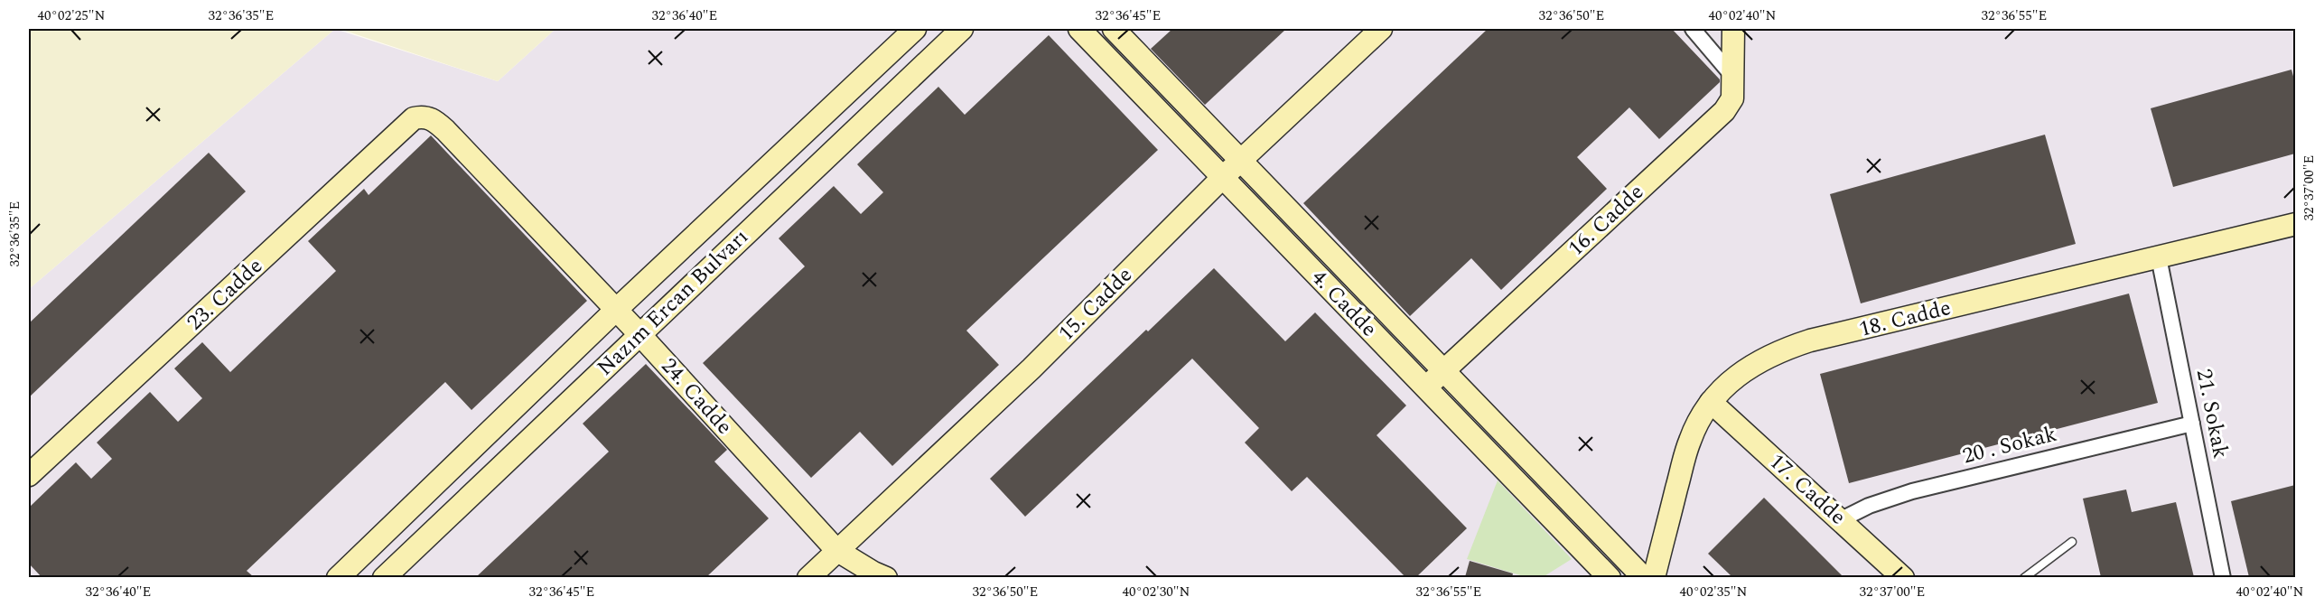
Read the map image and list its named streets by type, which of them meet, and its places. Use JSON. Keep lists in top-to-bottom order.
{
  "streets": {
    "street": [
      "16. Cadde",
      "23. Cadde",
      "Nazım Ercan Bulvarı",
      "4. Cadde",
      "15. Cadde",
      "18. Cadde",
      "24. Cadde",
      "21. Sokak",
      "20 . Sokak",
      "17. Cadde"
    ]
  },
  "crossings": [
    ["16. Cadde", "4. Cadde"],
    ["23. Cadde", "24. Cadde"],
    ["Nazım Ercan Bulvarı", "24. Cadde"],
    ["4. Cadde", "15. Cadde"],
    ["15. Cadde", "24. Cadde"],
    ["18. Cadde", "21. Sokak"],
    ["18. Cadde", "17. Cadde"],
    ["21. Sokak", "20 . Sokak"],
    ["20 . Sokak", "17. Cadde"]
  ],
  "coordinates": [
    "40°02'25\"N",
    "32°36'35\"E",
    "32°36'40\"E",
    "32°36'45\"E",
    "32°36'50\"E",
    "40°02'40\"N",
    "32°36'55\"E",
    "32°37'00\"E",
    "40°02'30\"N",
    "40°02'35\"N"
  ]
}
